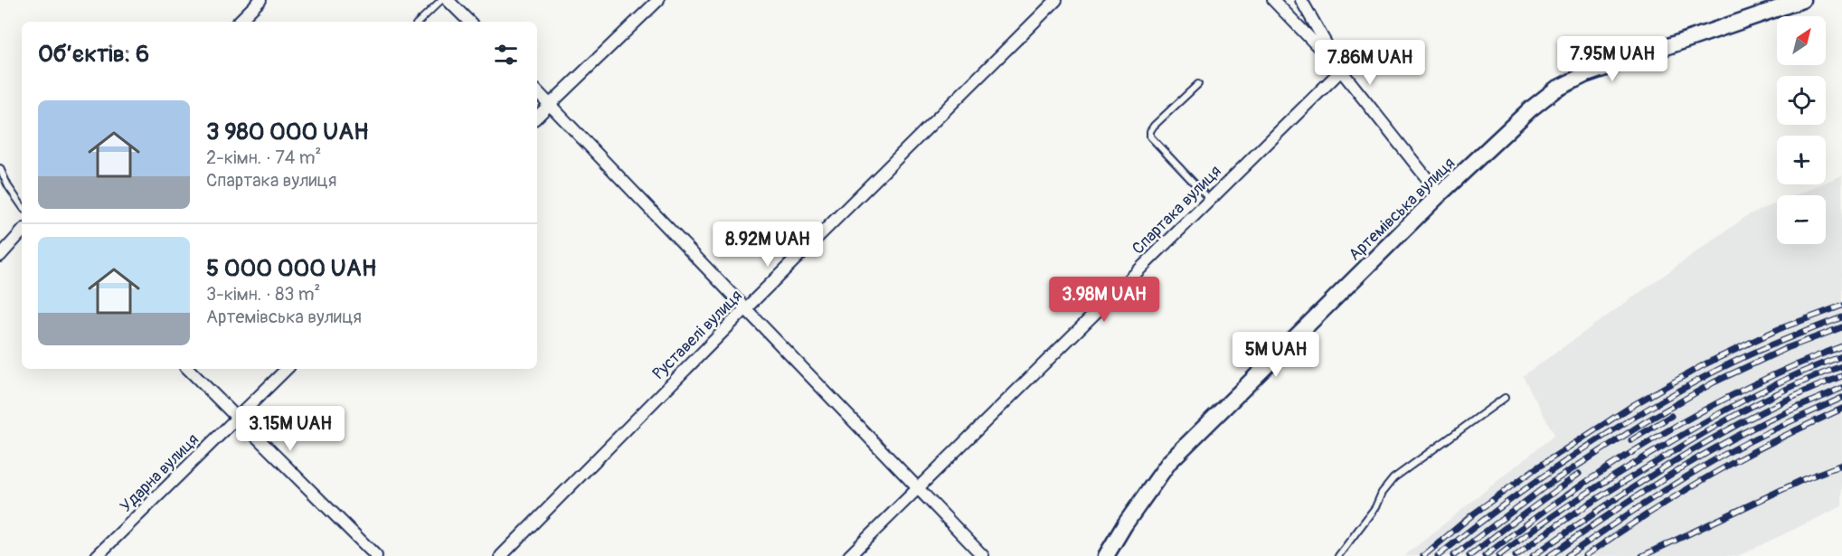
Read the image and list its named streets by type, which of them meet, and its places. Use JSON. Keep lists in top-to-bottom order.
{
  "streets": {
    "main road": ["Артемівська вулиця"],
    "street": ["Спартака вулиця", "Руставелі вулиця", "Ударна вулиця"]
  },
  "north": "top right",
  "page": {
    "map_buttons": ["+", "−"],
    "heading": "Об’єктів: 6",
    "price": [
      "7.95M UAH",
      "7.86M UAH",
      "8.92M UAH",
      "3.98M UAH",
      "5M UAH",
      "3.15M UAH"
    ],
    "list": [
      {
        "name": "3 980 000 UAH",
        "note": "2-кімн. · 74 m² · Спартака вулиця"
      },
      {
        "name": "5 000 000 UAH",
        "note": "3-кімн. · 83 m² · Артемівська вулиця"
      }
    ]
  }
}
